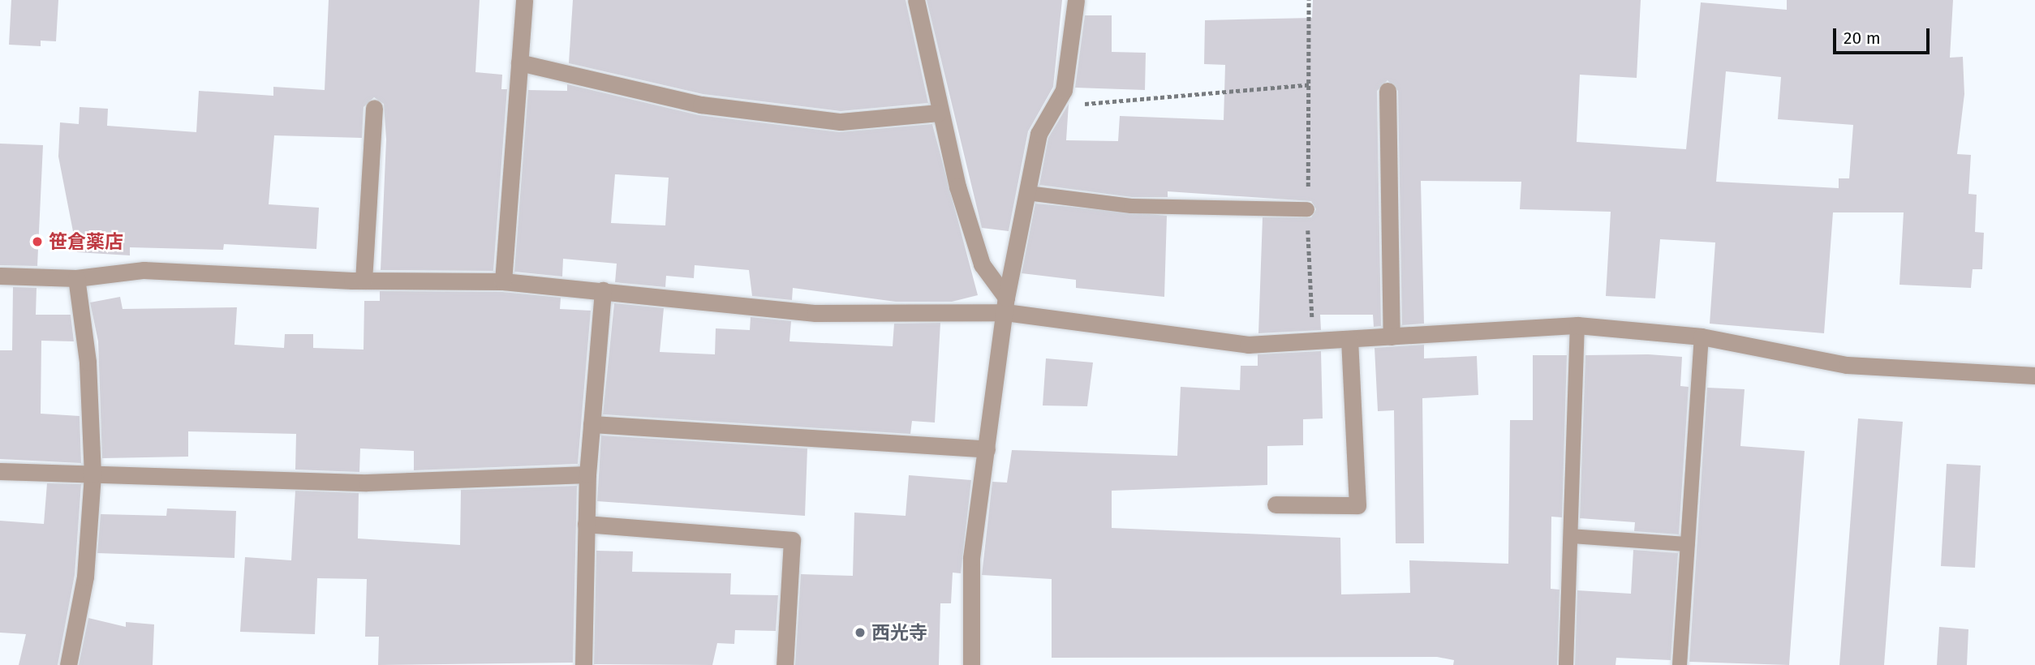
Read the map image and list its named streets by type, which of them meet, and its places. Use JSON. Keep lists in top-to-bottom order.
{
  "places": ["笹倉薬店", "西光寺"],
  "scale_bar": "20 m"
}
